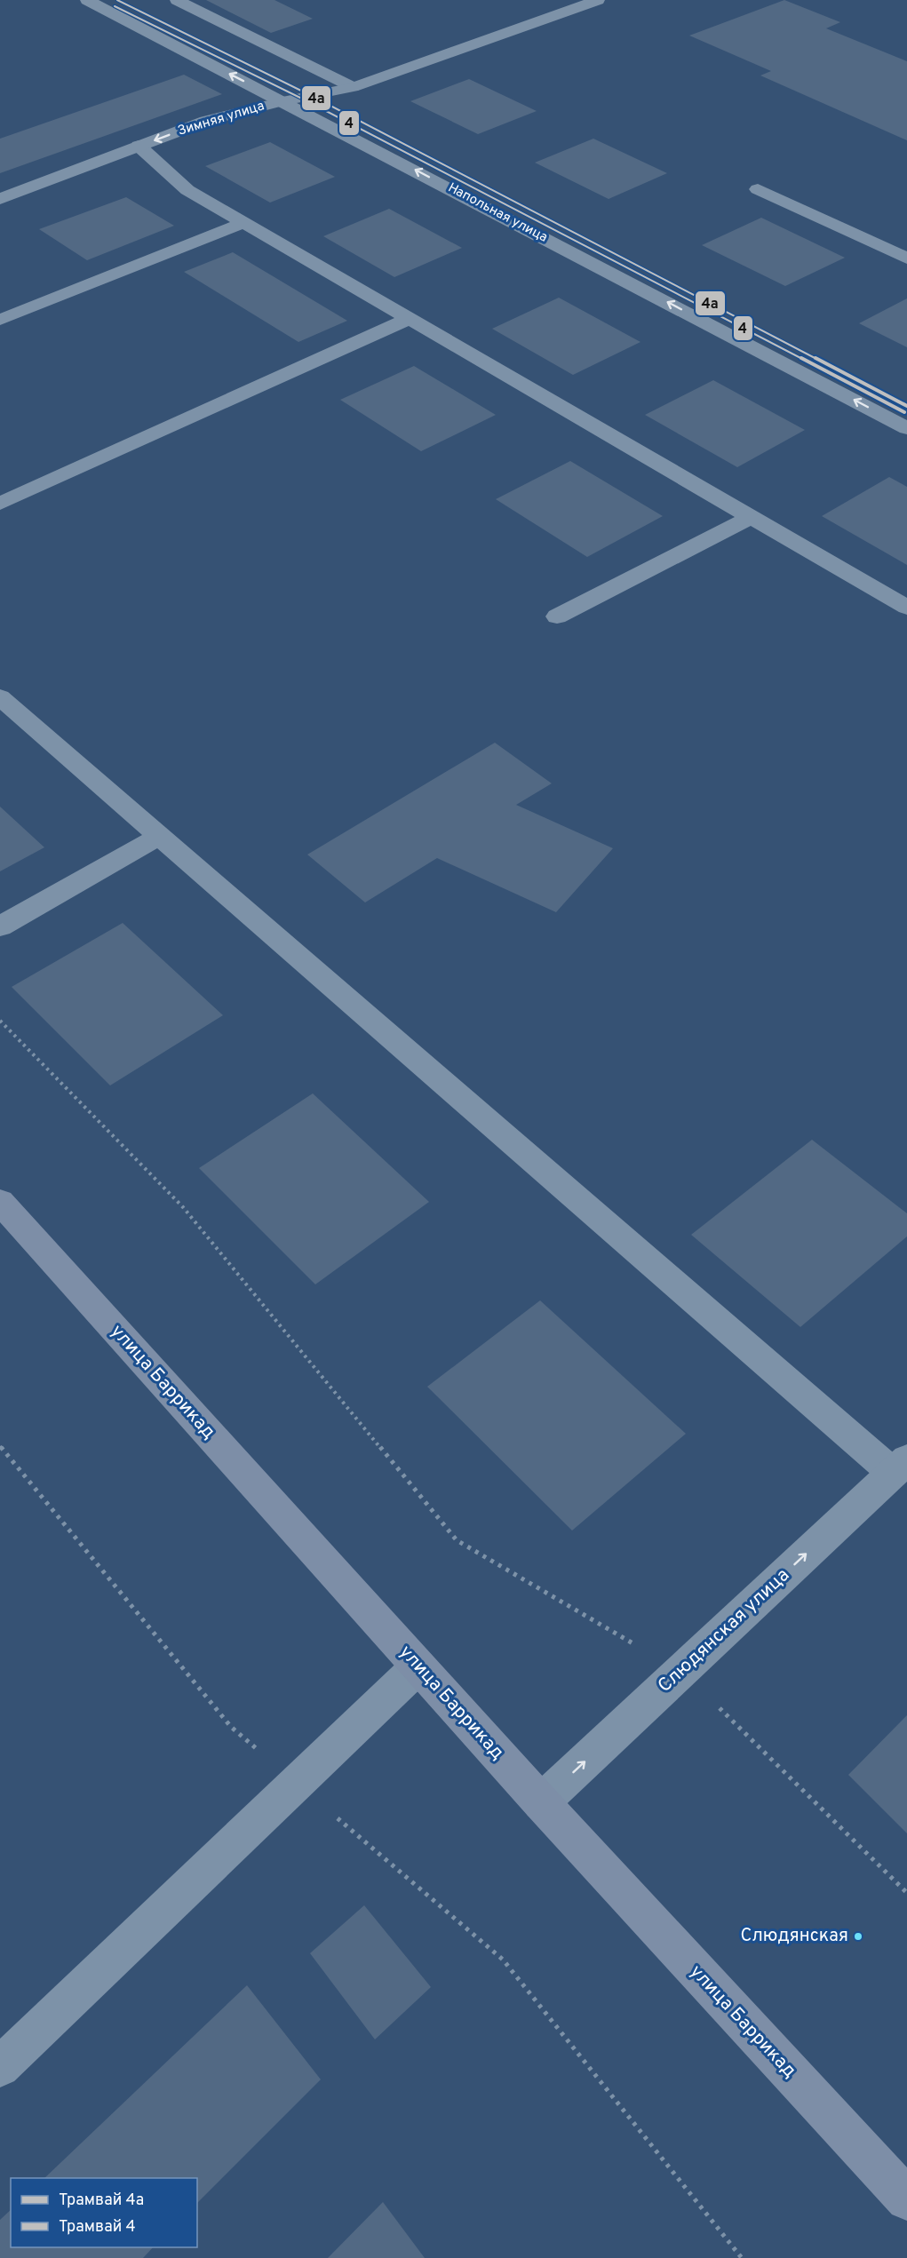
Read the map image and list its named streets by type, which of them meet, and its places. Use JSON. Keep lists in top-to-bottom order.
{
  "streets": {
    "main road": ["улица Баррикад"],
    "street": ["Зимняя улица", "Напольная улица", "Слюдянская улица"]
  },
  "crossings": [
    ["Зимняя улица", "Напольная улица"],
    ["улица Баррикад", "Слюдянская улица"]
  ],
  "one_way": ["Слюдянская улица"],
  "places": ["Слюдянская"],
  "lines": ["tram line 4a", "tram line 4"],
  "legend": ["Трамвай 4a", "Трамвай 4"]
}
